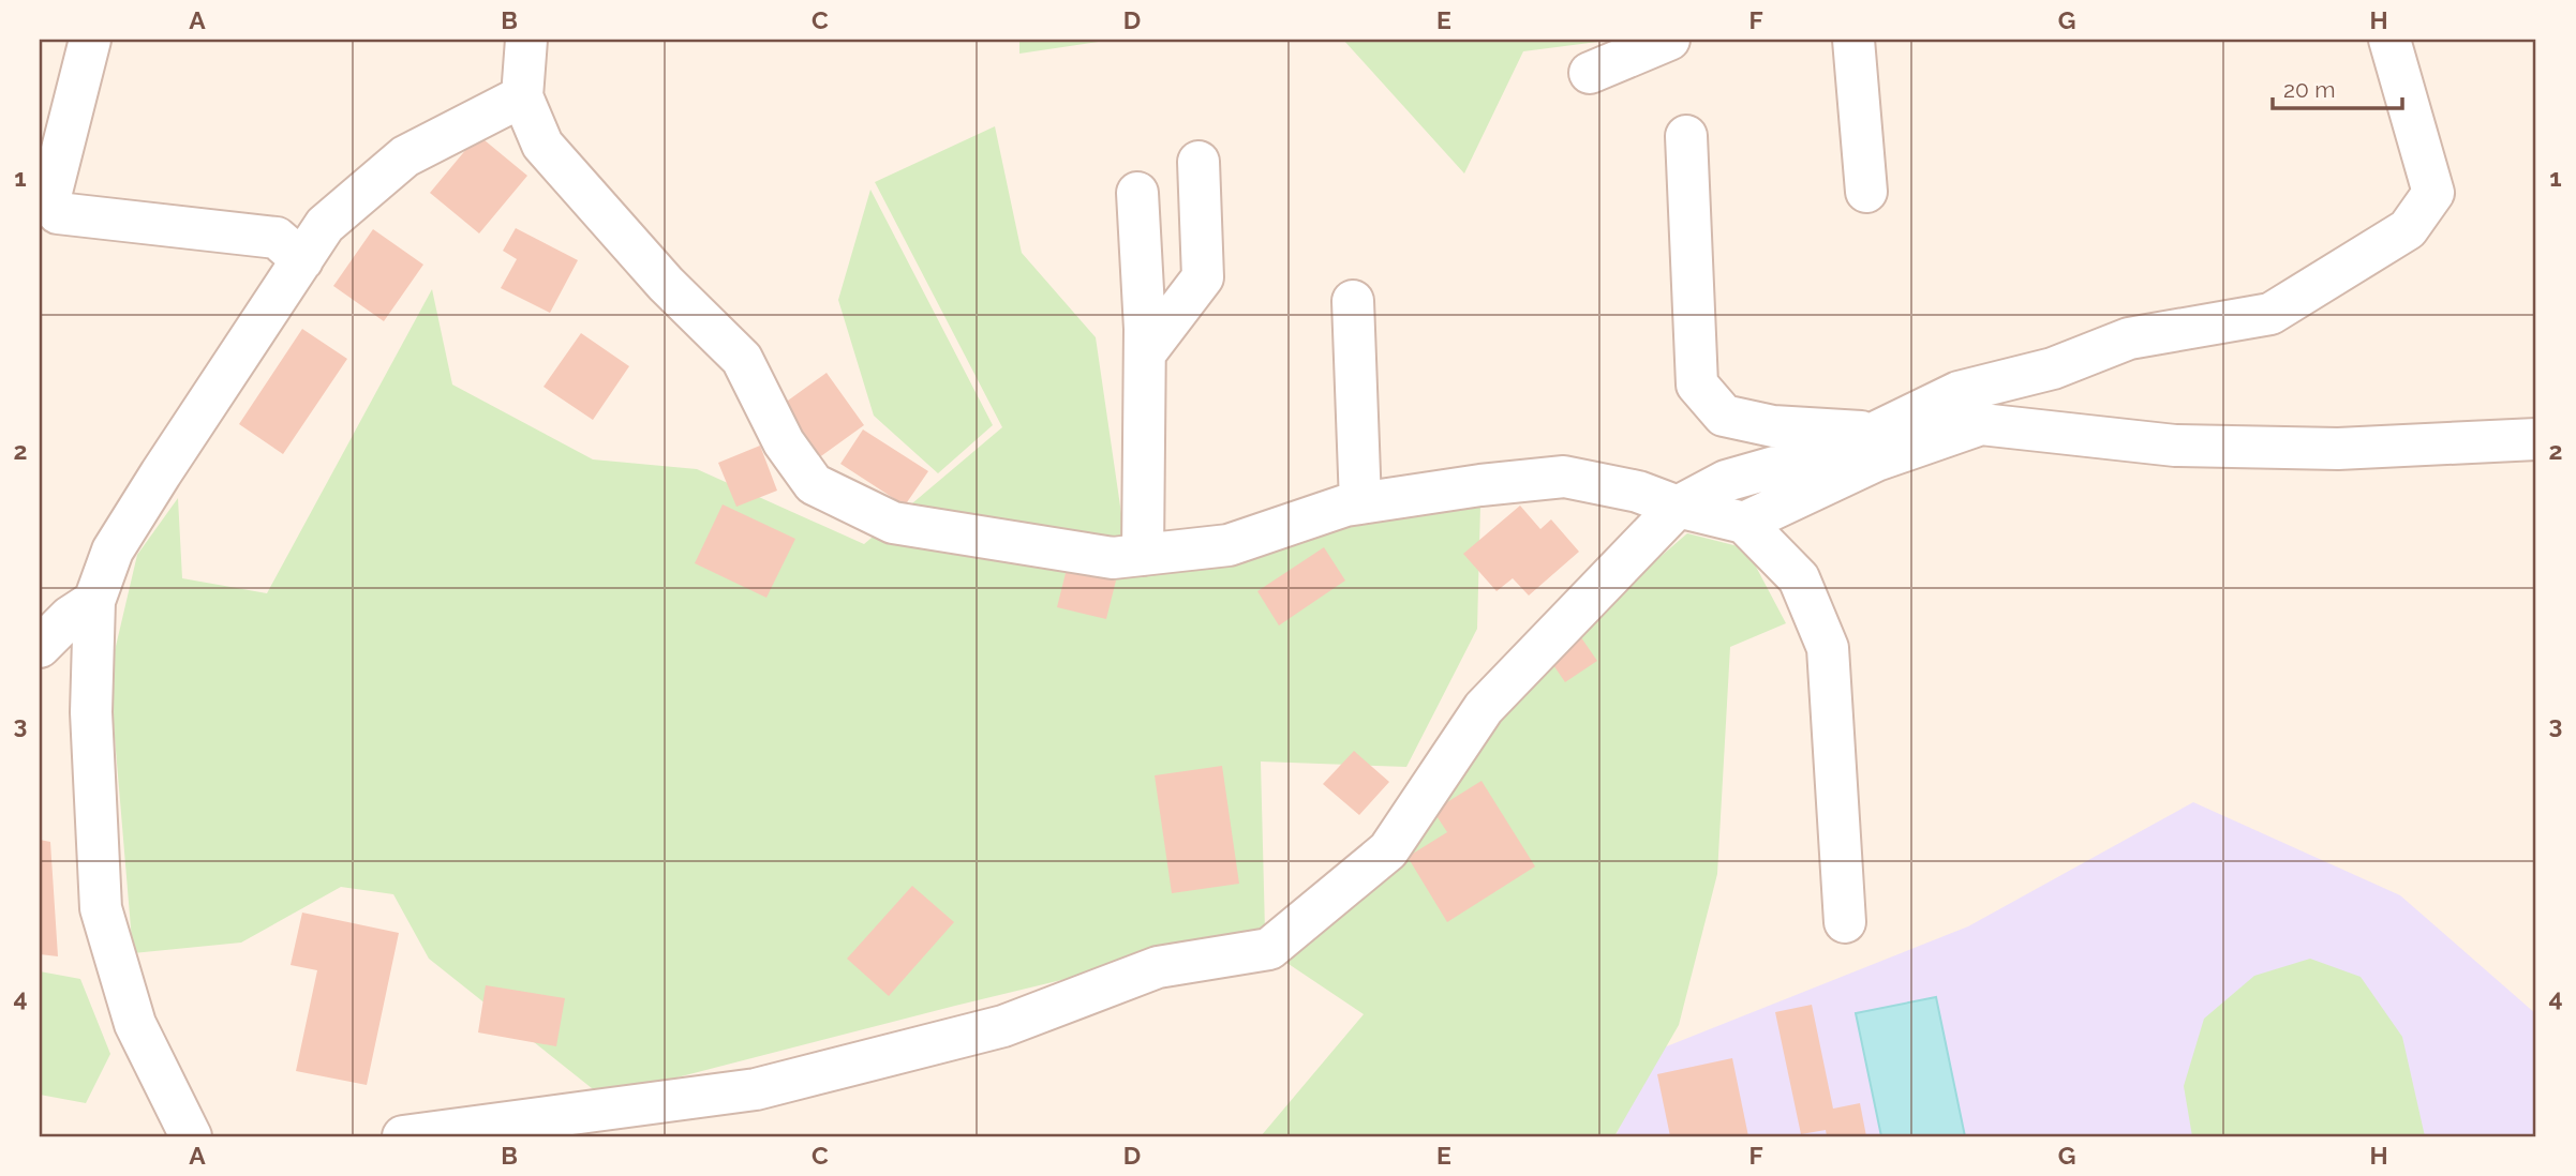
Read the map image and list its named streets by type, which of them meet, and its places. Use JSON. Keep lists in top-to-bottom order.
{
  "scale_bar": "20 m",
  "grid": {
    "columns": [
      "A",
      "B",
      "C",
      "D",
      "E",
      "F",
      "G",
      "H"
    ],
    "rows": [
      "1",
      "2",
      "3",
      "4"
    ]
  }
}
